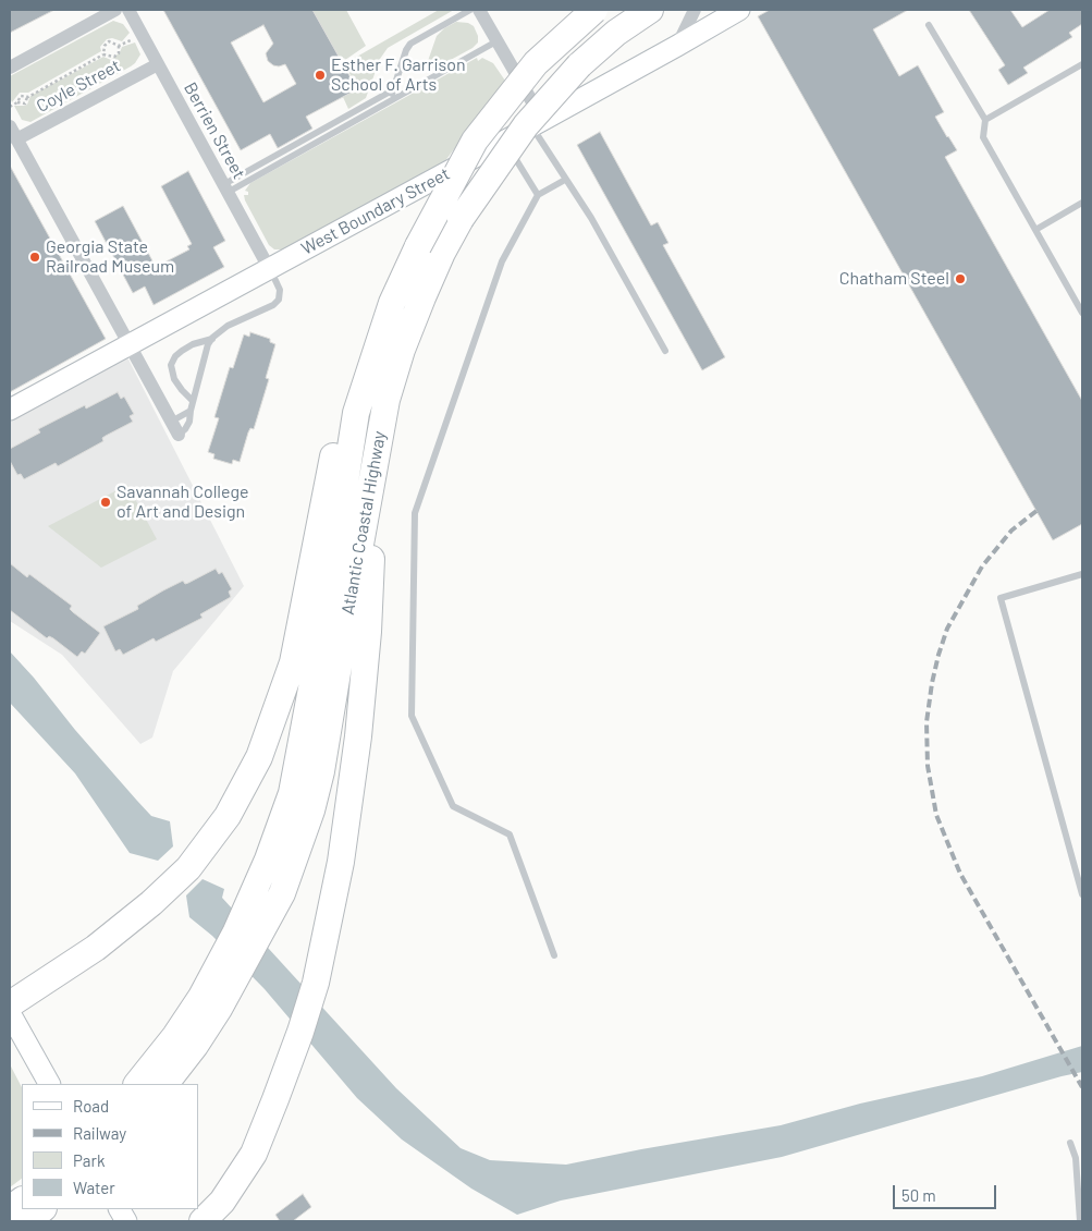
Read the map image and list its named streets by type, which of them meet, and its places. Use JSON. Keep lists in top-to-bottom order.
{
  "streets": {
    "highway": ["Atlantic Coastal Highway"],
    "main road": ["West Boundary Street"],
    "street": ["Coyle Street", "Berrien Street"]
  },
  "crossings": [
    ["Coyle Street", "Berrien Street"],
    ["Berrien Street", "West Boundary Street"]
  ],
  "places": [
    "Esther F. Garrison School of Arts",
    "Georgia State Railroad Museum",
    "Chatham Steel",
    "Savannah College of Art and Design"
  ],
  "legend": [
    "Road",
    "Railway",
    "Park",
    "Water"
  ],
  "scale_bar": "50 m"
}
